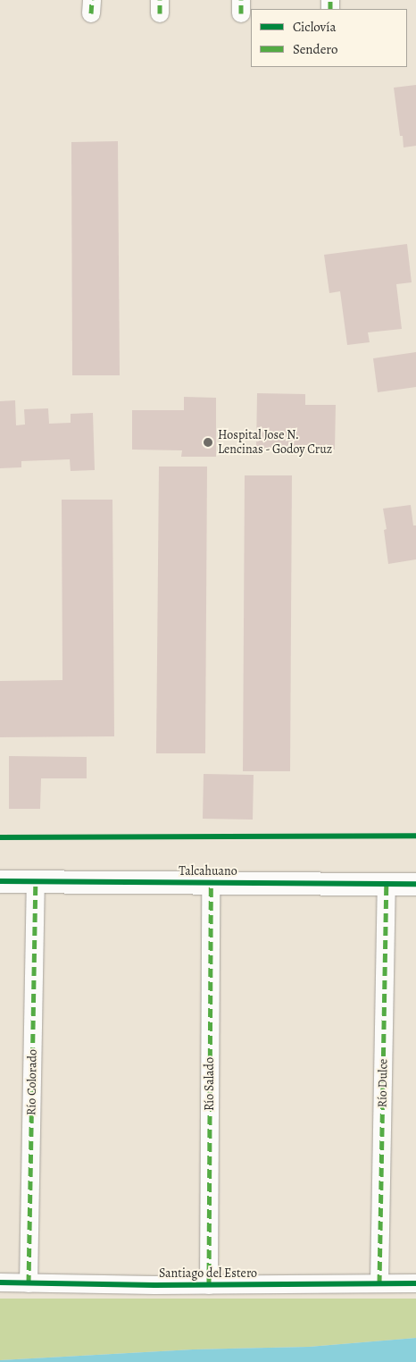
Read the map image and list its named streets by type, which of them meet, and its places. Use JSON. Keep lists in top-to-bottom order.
{
  "streets": {
    "street": [
      "Talcahuano",
      "Río Colorado",
      "Río Dulce",
      "Río Salado",
      "Santiago del Estero"
    ]
  },
  "crossings": [
    ["Talcahuano", "Río Colorado"],
    ["Talcahuano", "Río Dulce"],
    ["Talcahuano", "Río Salado"],
    ["Río Colorado", "Santiago del Estero"],
    ["Río Dulce", "Santiago del Estero"],
    ["Río Salado", "Santiago del Estero"]
  ],
  "places": ["Hospital Jose N. Lencinas - Godoy Cruz"],
  "legend": ["Ciclovía", "Sendero"]
}
